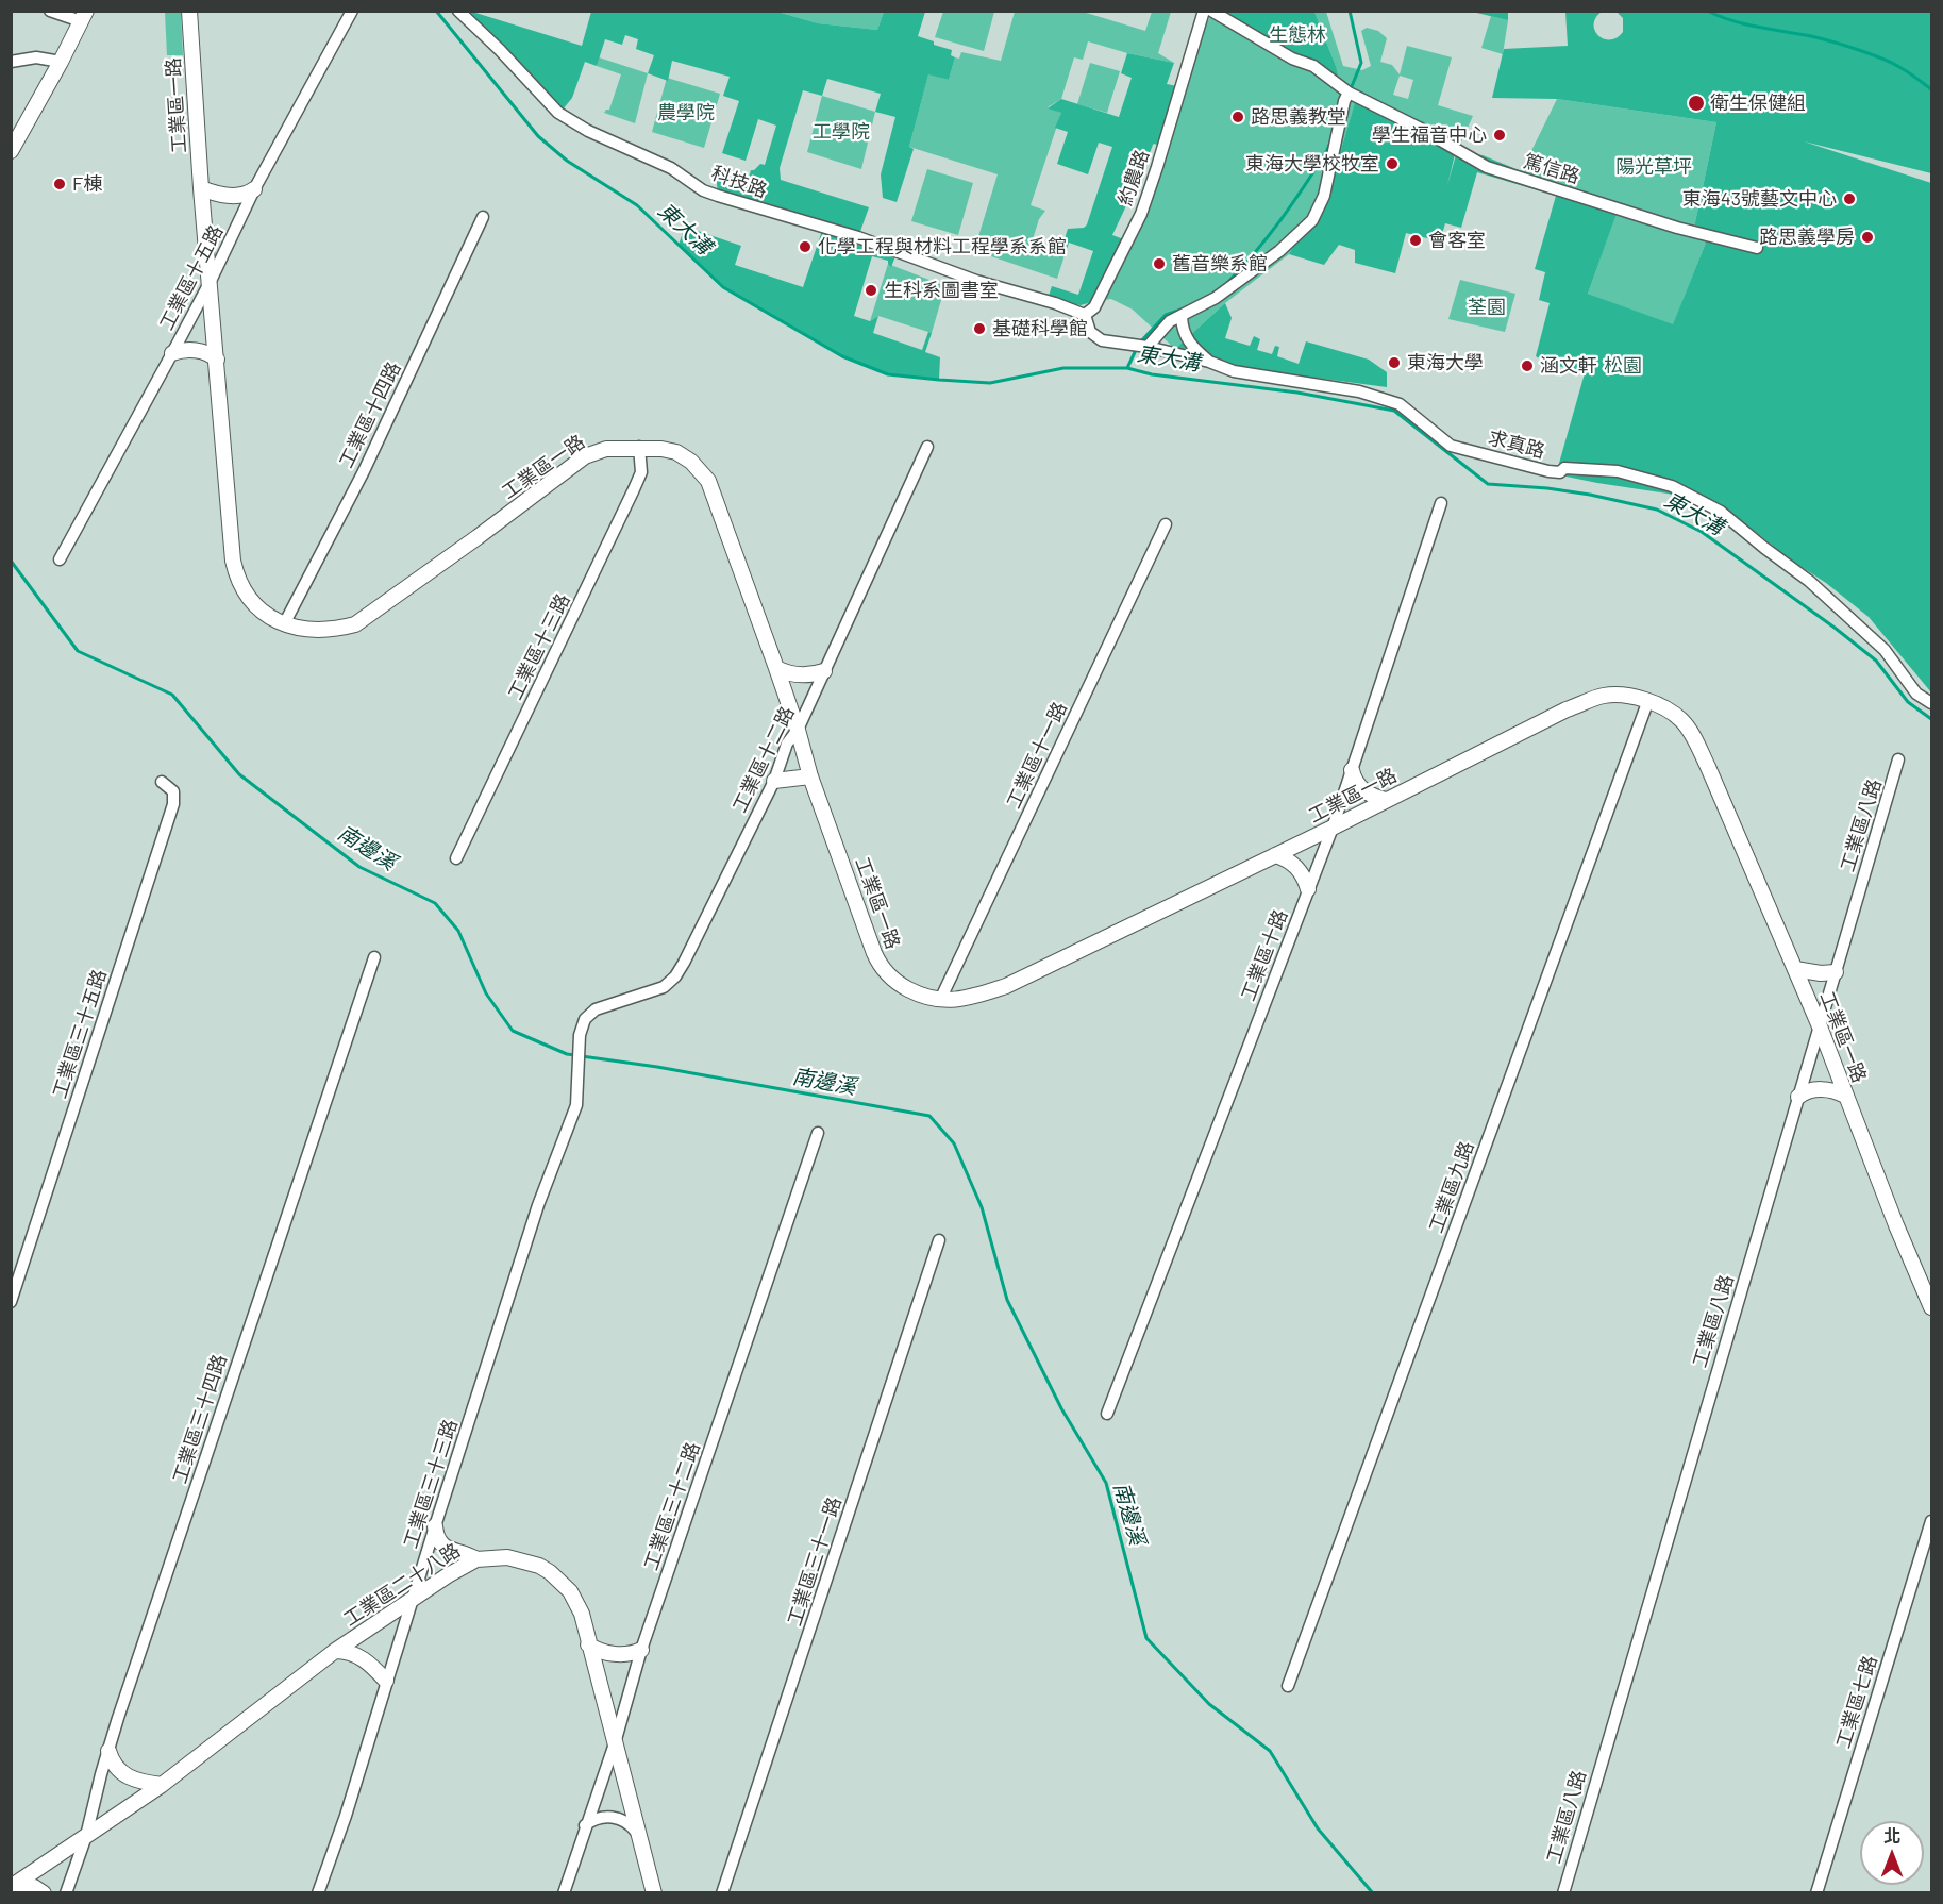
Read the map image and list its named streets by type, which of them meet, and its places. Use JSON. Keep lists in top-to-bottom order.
{
  "streets": {
    "street": [
      "工業區一路",
      "篤信路",
      "約農路",
      "科技路",
      "工業區十五路",
      "工業區十四路",
      "求真路",
      "工業區十三路",
      "工業區十一路",
      "工業區十二路",
      "工業區八路",
      "工業區十路",
      "工業區三十五路",
      "工業區九路",
      "工業區三十四路",
      "工業區三十三路",
      "工業區三十二路",
      "工業區三十一路",
      "工業區二十八路",
      "工業區七路"
    ]
  },
  "crossings": [
    ["工業區一路", "工業區十五路"],
    ["工業區一路", "工業區十四路"],
    ["工業區一路", "工業區十三路"],
    ["工業區一路", "工業區十一路"],
    ["工業區一路", "工業區十二路"],
    ["工業區一路", "工業區八路"],
    ["工業區一路", "工業區十路"],
    ["工業區一路", "工業區九路"],
    ["約農路", "科技路"],
    ["約農路", "求真路"],
    ["科技路", "求真路"],
    ["工業區十二路", "工業區三十三路"],
    ["工業區三十四路", "工業區二十八路"],
    ["工業區三十三路", "工業區二十八路"],
    ["工業區三十二路", "工業區二十八路"]
  ],
  "water": ["東大溝", "南邊溪"],
  "parks": [
    "生態林",
    "農學院",
    "工學院",
    "陽光草坪",
    "荃園",
    "松園"
  ],
  "places": [
    "衛生保健組",
    "路思義教堂",
    "學生福音中心",
    "東海大學校牧室",
    "F棟",
    "東海43號藝文中心",
    "路思義學房",
    "會客室",
    "化學工程與材料工程學系系館",
    "舊音樂系館",
    "生科系圖書室",
    "基礎科學館",
    "東海大學",
    "涵文軒"
  ],
  "north": "top"
}
